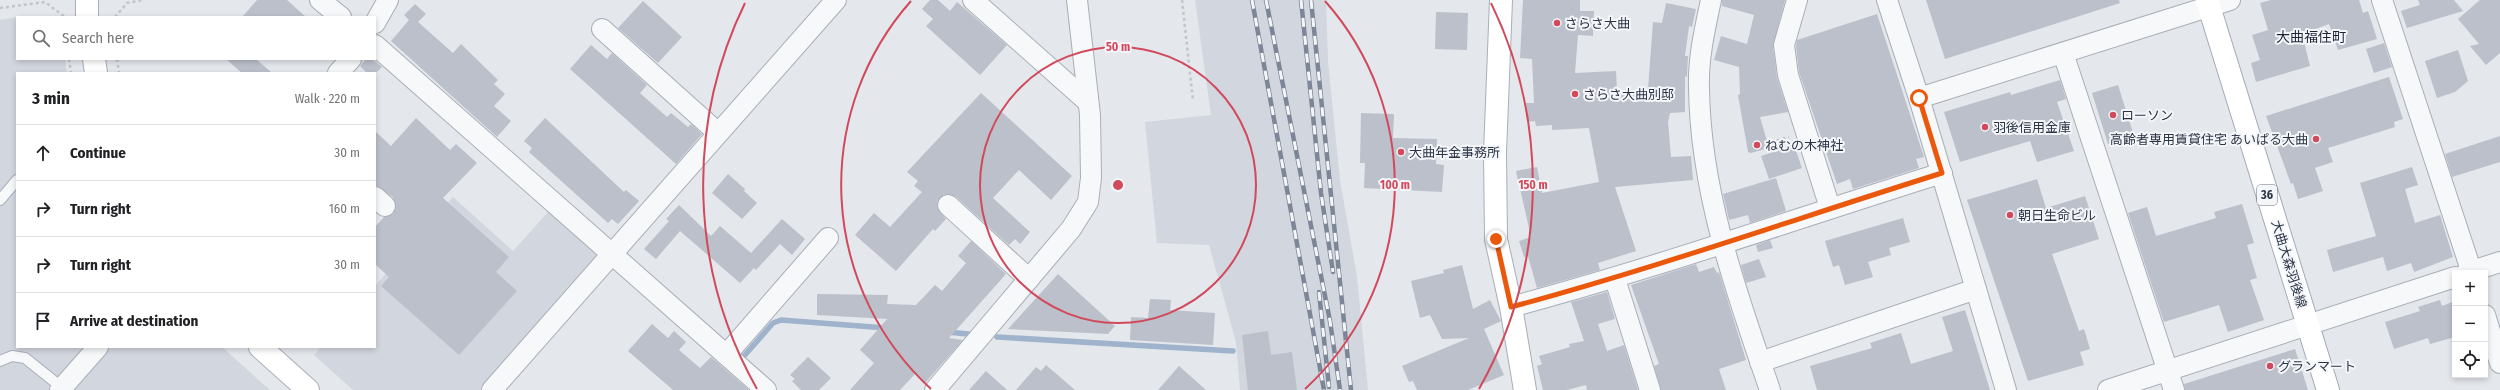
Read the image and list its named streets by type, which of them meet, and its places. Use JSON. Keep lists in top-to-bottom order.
{
  "streets": {
    "street": ["36", "大曲大森羽後線"]
  },
  "districts": ["大曲福住町"],
  "places": [
    "さらさ大曲",
    "さらさ大曲別邸",
    "ローソン",
    "羽後信用金庫",
    "高齢者専用賃貸住宅 あいぱる大曲",
    "ねむの木神社",
    "大曲年金事務所",
    "朝日生命ビル",
    "グランマート"
  ],
  "page": {
    "search": "Search here",
    "heading": ["3 min", "Walk · 220 m"],
    "list": [
      ["Continue", "30 m"],
      ["Turn right", "160 m"],
      ["Turn right", "30 m"],
      "Arrive at destination"
    ],
    "map_buttons": ["+", "−"]
  },
  "rings": ["50 m", "100 m", "150 m"]
}
